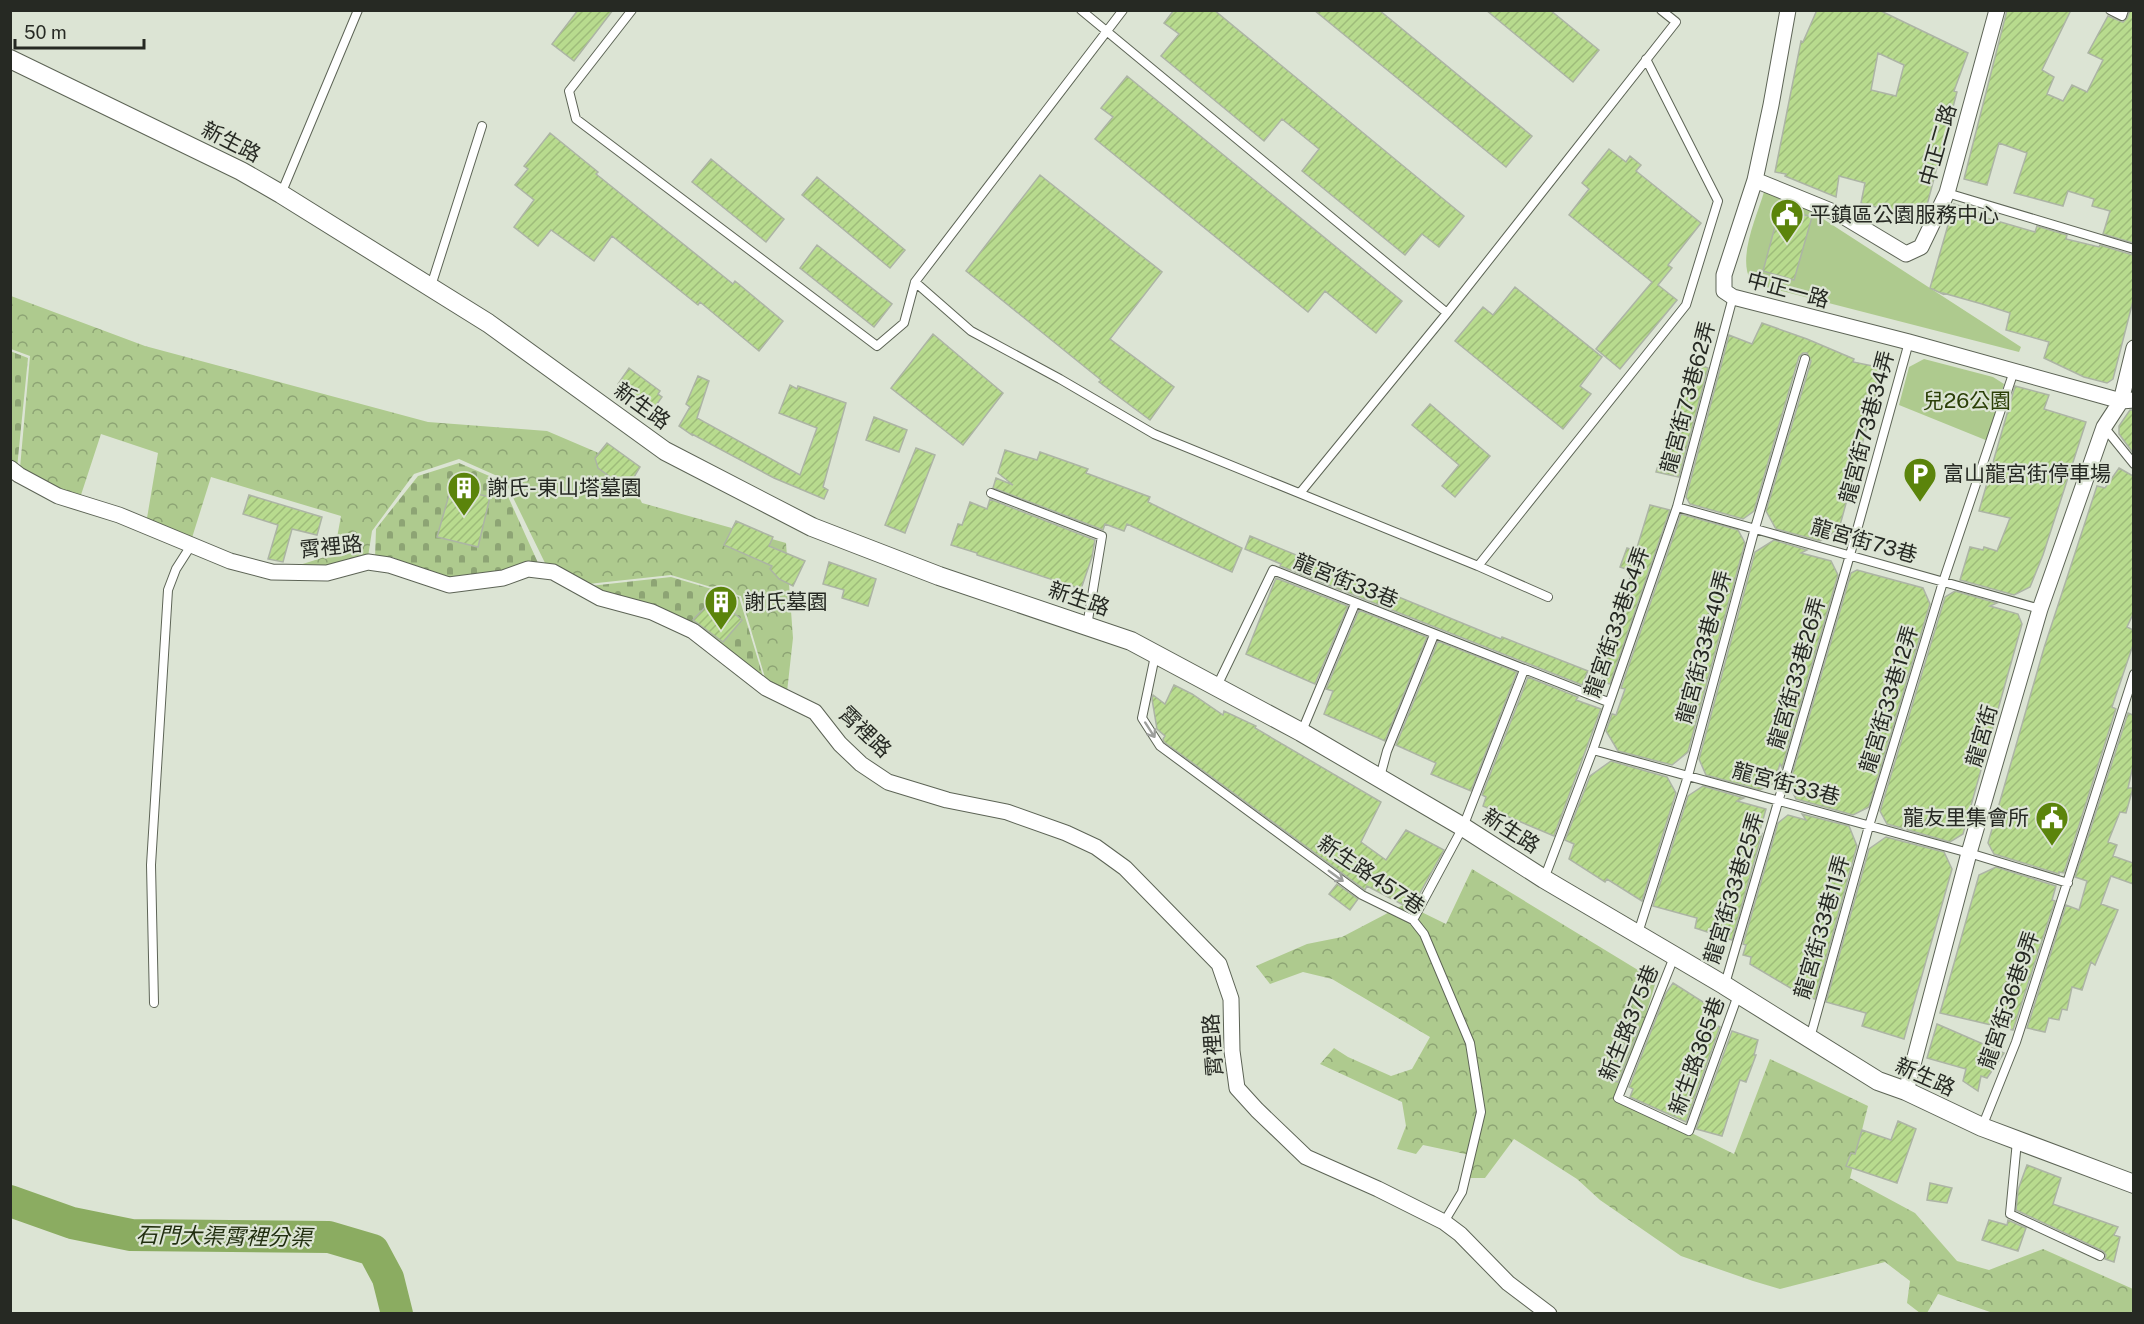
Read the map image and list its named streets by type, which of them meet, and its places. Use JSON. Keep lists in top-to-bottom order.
{
  "streets": {
    "street": [
      "新生路",
      "中正二路",
      "中正一路",
      "霄裡路",
      "龍宮街"
    ],
    "lane": [
      "龍宮街73巷62弄",
      "龍宮街73巷34弄",
      "龍宮街73巷",
      "龍宮街33巷",
      "龍宮街33巷54弄",
      "龍宮街33巷40弄",
      "龍宮街33巷26弄",
      "龍宮街33巷12弄",
      "新生路457巷",
      "龍宮街33巷25弄",
      "龍宮街33巷11弄",
      "龍宮街36巷9弄",
      "新生路375巷",
      "新生路365巷"
    ]
  },
  "crossings": [
    ["新生路", "龍宮街33巷"],
    ["新生路", "龍宮街33巷54弄"],
    ["新生路", "龍宮街33巷40弄"],
    ["新生路", "龍宮街"],
    ["新生路", "新生路457巷"],
    ["新生路", "龍宮街33巷25弄"],
    ["新生路", "龍宮街33巷11弄"],
    ["新生路", "龍宮街36巷9弄"],
    ["新生路", "新生路375巷"],
    ["新生路", "新生路365巷"],
    ["中正二路", "中正一路"],
    ["中正一路", "龍宮街73巷62弄"],
    ["中正一路", "龍宮街73巷34弄"],
    ["中正一路", "龍宮街33巷12弄"],
    ["中正一路", "龍宮街"],
    ["龍宮街73巷62弄", "龍宮街73巷"],
    ["龍宮街73巷62弄", "龍宮街33巷54弄"],
    ["龍宮街73巷34弄", "龍宮街73巷"],
    ["龍宮街73巷34弄", "龍宮街33巷26弄"],
    ["龍宮街73巷", "龍宮街33巷54弄"],
    ["龍宮街73巷", "龍宮街33巷40弄"],
    ["龍宮街73巷", "龍宮街33巷26弄"],
    ["龍宮街73巷", "龍宮街33巷12弄"],
    ["龍宮街73巷", "龍宮街"],
    ["霄裡路", "新生路457巷"],
    ["龍宮街33巷", "龍宮街33巷54弄"],
    ["龍宮街33巷", "龍宮街33巷40弄"],
    ["龍宮街33巷", "龍宮街33巷26弄"],
    ["龍宮街33巷", "龍宮街33巷12弄"],
    ["龍宮街33巷", "龍宮街"],
    ["龍宮街33巷", "龍宮街33巷25弄"],
    ["龍宮街33巷", "龍宮街33巷11弄"],
    ["龍宮街33巷", "龍宮街36巷9弄"],
    ["龍宮街33巷26弄", "龍宮街33巷25弄"],
    ["龍宮街33巷12弄", "龍宮街33巷11弄"],
    ["龍宮街33巷25弄", "新生路365巷"],
    ["新生路375巷", "新生路365巷"]
  ],
  "one_way": ["新生路457巷"],
  "water": ["石門大渠霄裡分渠"],
  "parks": ["兒26公園"],
  "places": {
    "public building": ["平鎮區公園服務中心", "龍友里集會所"],
    "parking": ["富山龍宮街停車場"],
    "building": ["謝氏-東山塔墓園", "謝氏墓園"]
  },
  "scale_bar": "50 m"
}
